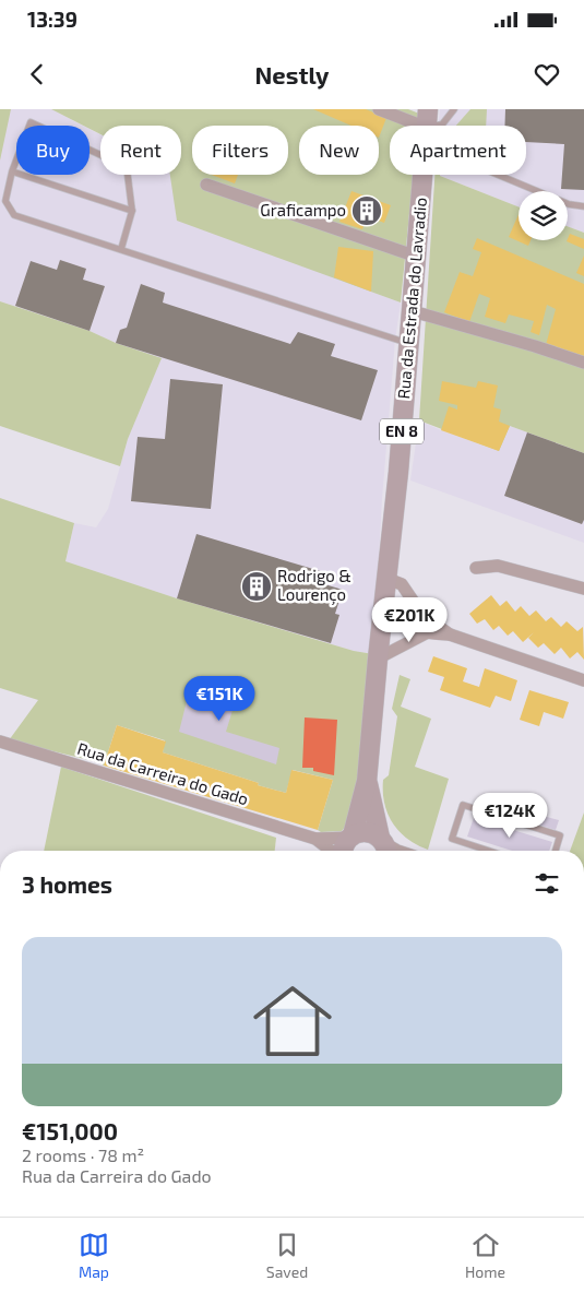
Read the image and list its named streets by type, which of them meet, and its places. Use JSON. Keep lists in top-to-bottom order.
{
  "streets": {
    "main road": ["Rua da Estrada do Lavradio", "EN 8"],
    "street": ["Rua da Carreira do Gado"]
  },
  "crossings": [
    ["Rua da Estrada do Lavradio", "EN 8"]
  ],
  "places": {
    "building": ["Graficampo", "Rodrigo & Lourenço"]
  },
  "page": {
    "status": "13:39",
    "header": "Nestly",
    "chip": [
      "Buy",
      "Rent",
      "Filters",
      "New",
      "Apartment"
    ],
    "price": ["€201K", "€151K", "€124K"],
    "heading": "3 homes",
    "list": [
      {
        "name": "€151,000",
        "note": "2 rooms · 78 m² · Rua da Carreira do Gado"
      }
    ],
    "tabs": ["Map", "Saved", "Home"]
  }
}
